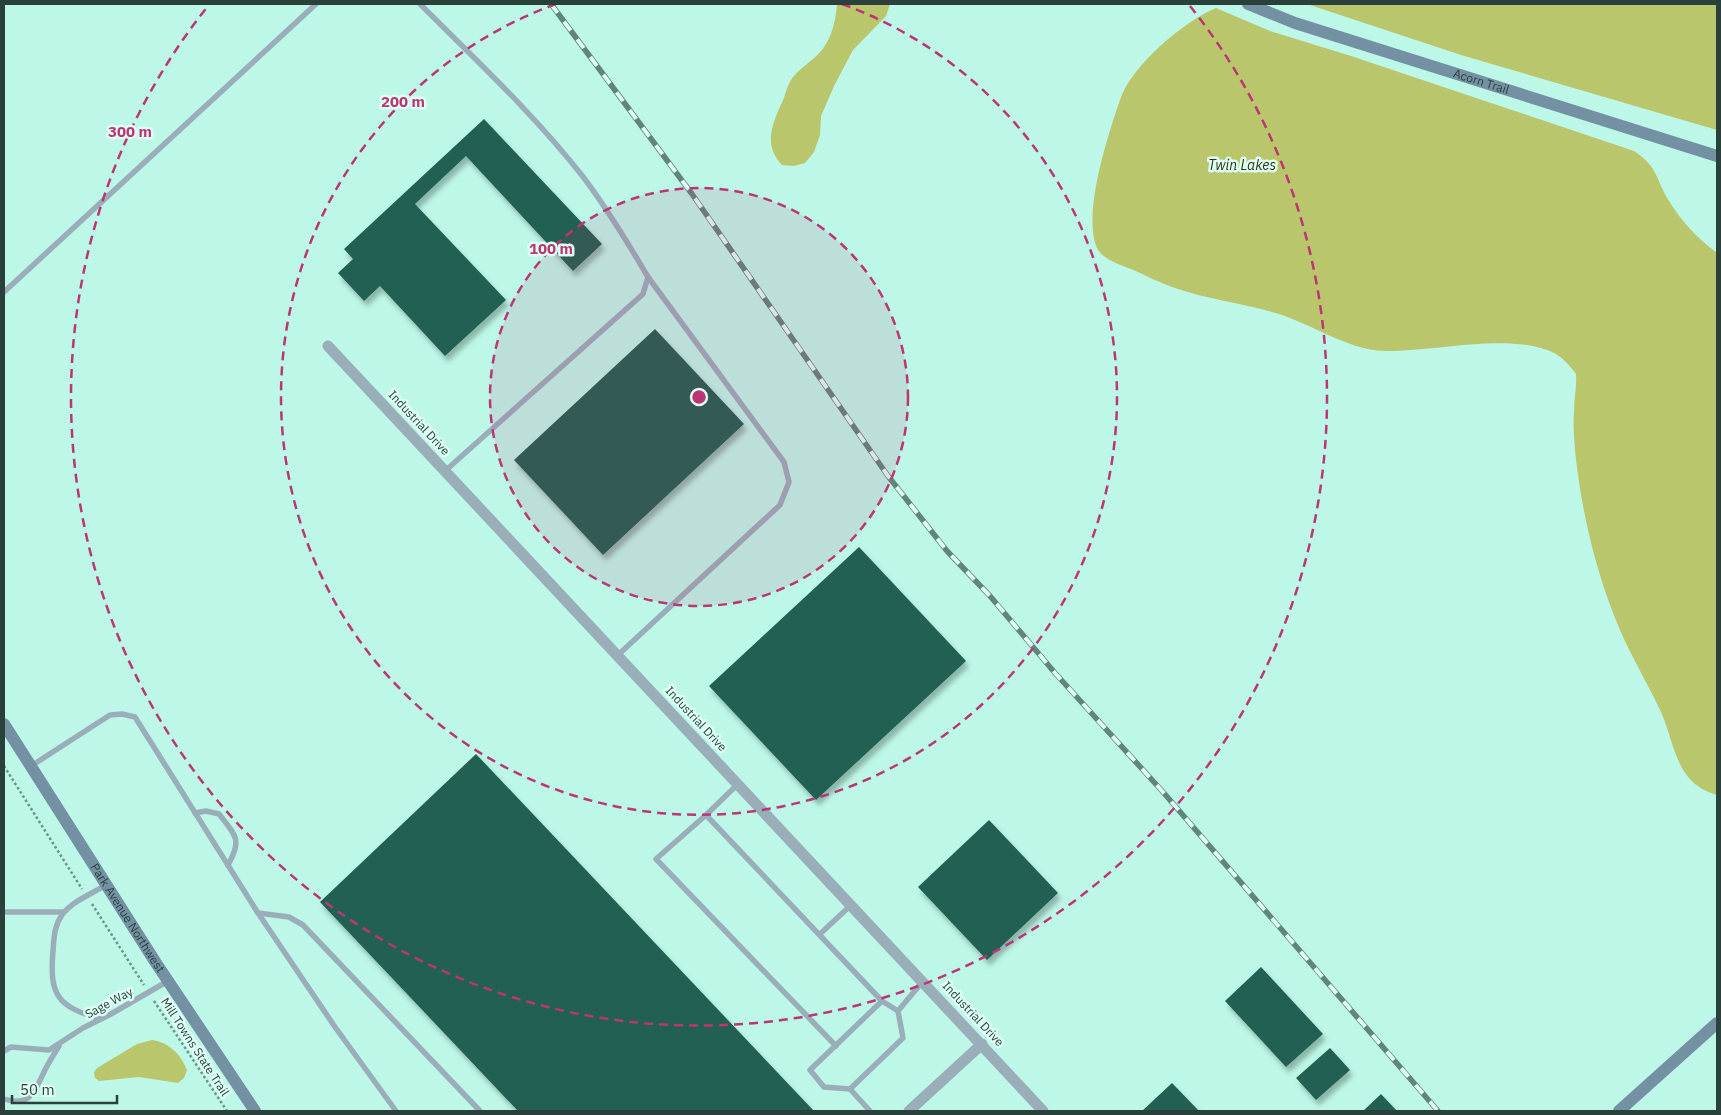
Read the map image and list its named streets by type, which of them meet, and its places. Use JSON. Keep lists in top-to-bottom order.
{
  "streets": {
    "street": ["Acorn Trail", "Industrial Drive", "Park Avenue Northwest"],
    "lane": ["Sage Way"],
    "path": ["Mill Towns State Trail"]
  },
  "crossings": [
    ["Park Avenue Northwest", "Sage Way"]
  ],
  "water": ["Twin Lakes"],
  "scale_bar": "50 m",
  "rings": ["200 m", "300 m", "100 m"]
}
